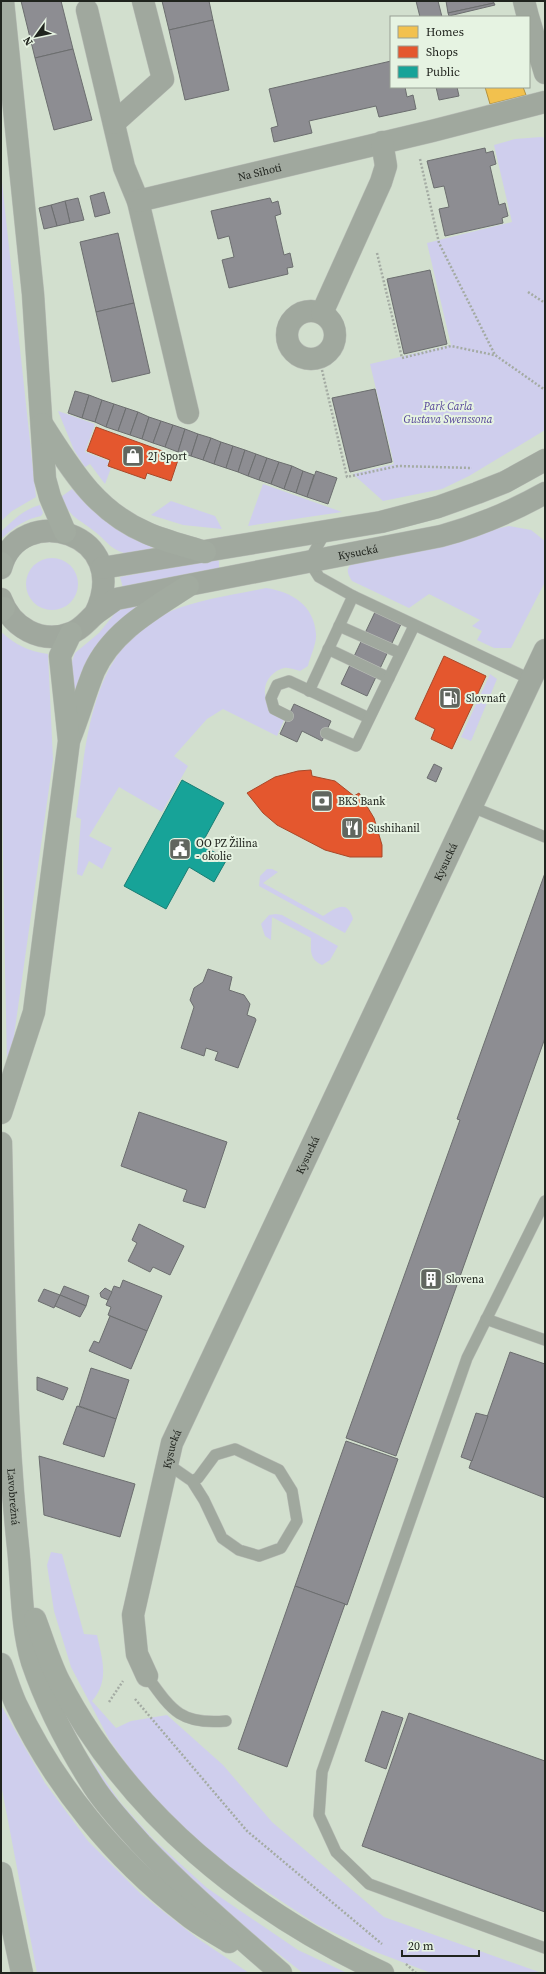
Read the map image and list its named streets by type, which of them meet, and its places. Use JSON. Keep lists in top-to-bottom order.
{
  "streets": {
    "main road": ["Ľavobrežná"],
    "street": ["Na Sihoti", "Kysucká"]
  },
  "parks": ["Park Carla Gustava Swenssona"],
  "places": {
    "shop": ["2J Sport"],
    "fuel station": ["Slovnaft"],
    "bank": ["BKS Bank"],
    "restaurant": ["Sushihanil"],
    "public building": ["OO PZ Žilina - okolie"],
    "building": ["Slovena"]
  },
  "legend": ["Homes", "Shops", "Public"],
  "scale_bar": "20 m",
  "north": "bottom left"
}
